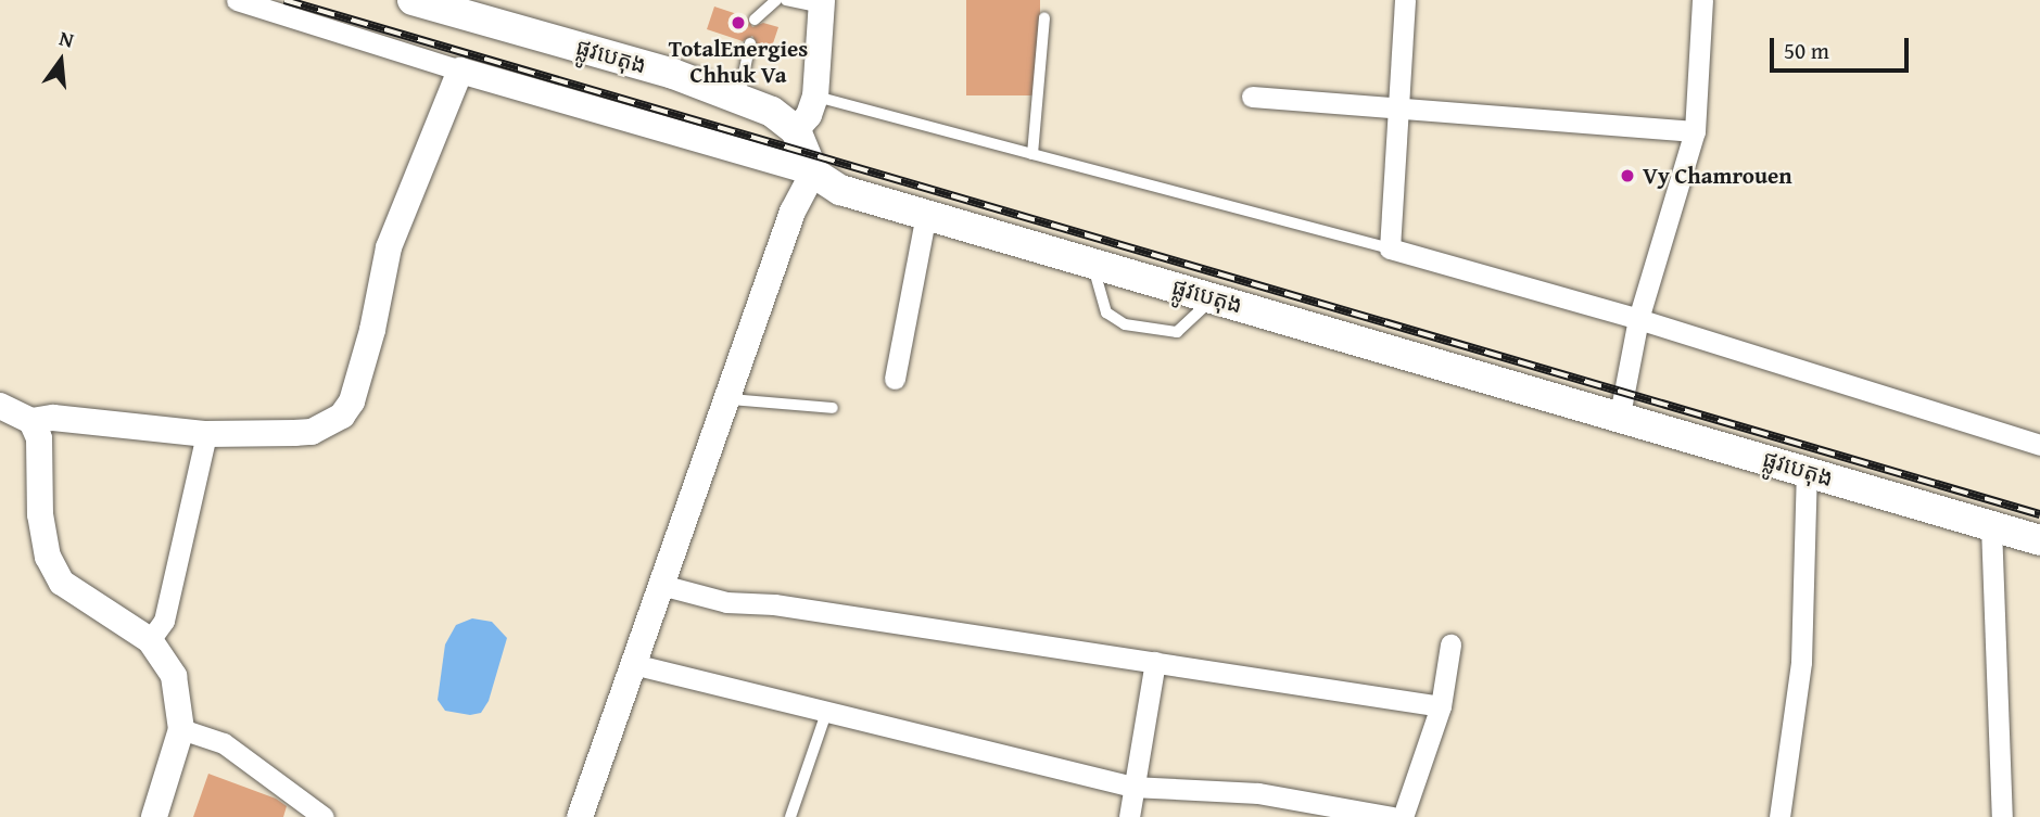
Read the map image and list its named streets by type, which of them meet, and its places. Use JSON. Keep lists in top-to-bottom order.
{
  "streets": {
    "main road": ["ផ្លូវបេតុង"]
  },
  "places": ["TotalEnergies Chhuk Va", "Vy Chamrouen"],
  "scale_bar": "50 m",
  "north": "top"
}
